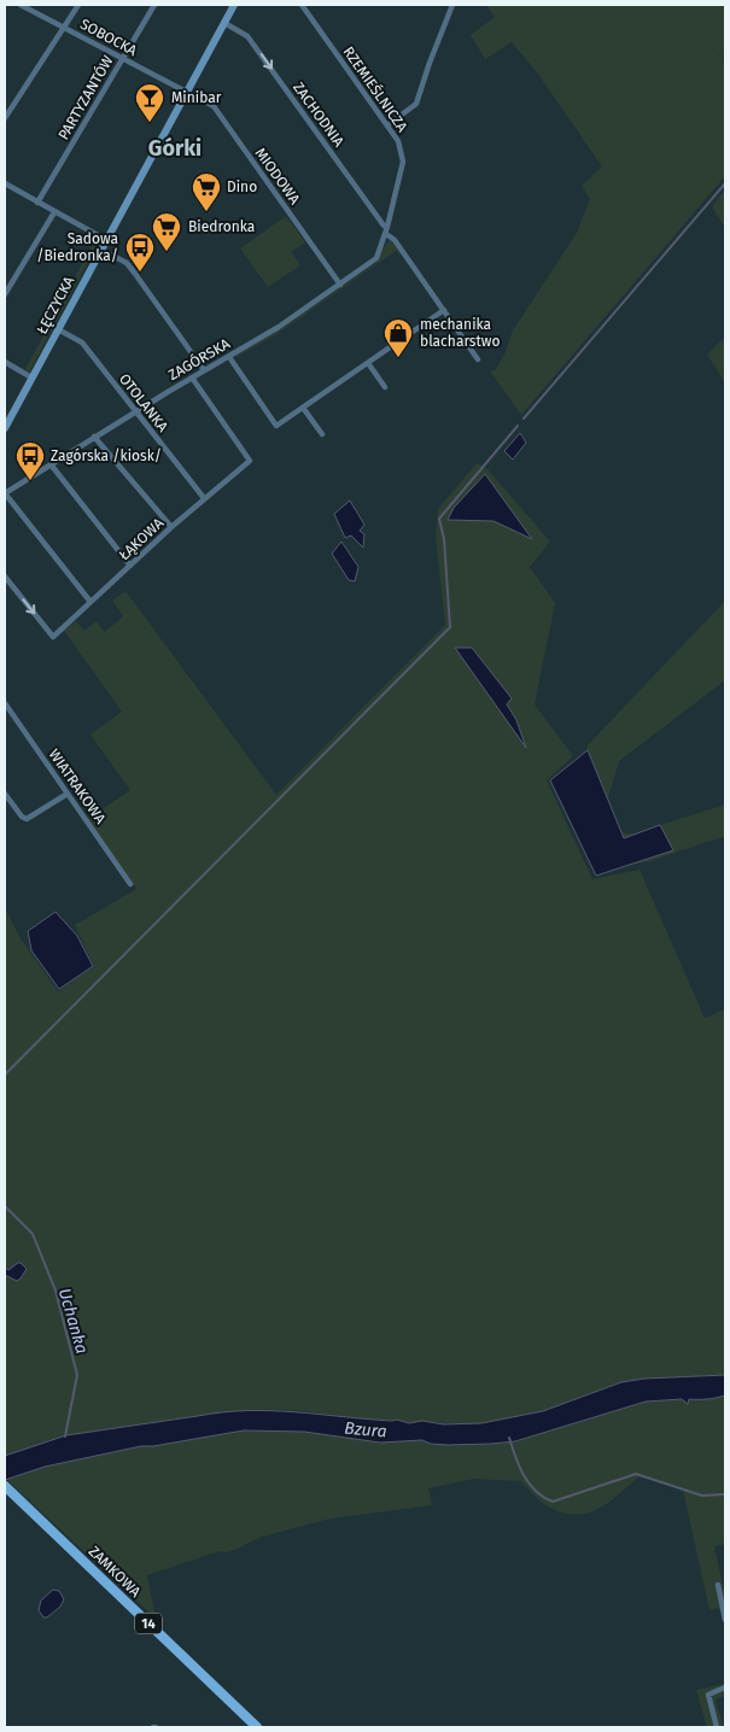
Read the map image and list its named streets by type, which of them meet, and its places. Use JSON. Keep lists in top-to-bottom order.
{
  "streets": {
    "main road": ["ŁĘCZYCKA", "ZAMKOWA", "14"],
    "street": [
      "SOBOCKA",
      "RZEMIEŚLNICZA",
      "PARTYZANTÓW",
      "ZACHODNIA",
      "MIODOWA",
      "ZAGÓRSKA",
      "OTOLANKA",
      "ŁĄKOWA",
      "WIATRAKOWA"
    ]
  },
  "crossings": [
    ["SOBOCKA", "PARTYZANTÓW"],
    ["SOBOCKA", "MIODOWA"],
    ["SOBOCKA", "ŁĘCZYCKA"],
    ["RZEMIEŚLNICZA", "ZACHODNIA"],
    ["RZEMIEŚLNICZA", "ZAGÓRSKA"],
    ["ZACHODNIA", "ŁĘCZYCKA"],
    ["ZACHODNIA", "ZAGÓRSKA"],
    ["MIODOWA", "ŁĘCZYCKA"],
    ["MIODOWA", "ZAGÓRSKA"],
    ["ŁĘCZYCKA", "OTOLANKA"],
    ["ZAGÓRSKA", "OTOLANKA"],
    ["ZAGÓRSKA", "ŁĄKOWA"],
    ["OTOLANKA", "ŁĄKOWA"]
  ],
  "one_way": ["ZACHODNIA"],
  "districts": ["Górki"],
  "water": ["Uchanka", "Bzura"],
  "places": {
    "bar": ["Minibar"],
    "supermarket": ["Dino", "Biedronka"],
    "bus stop": ["Sadowa /Biedronka/", "Zagórska /kiosk/"],
    "shop": ["mechanika blacharstwo"]
  }
}
